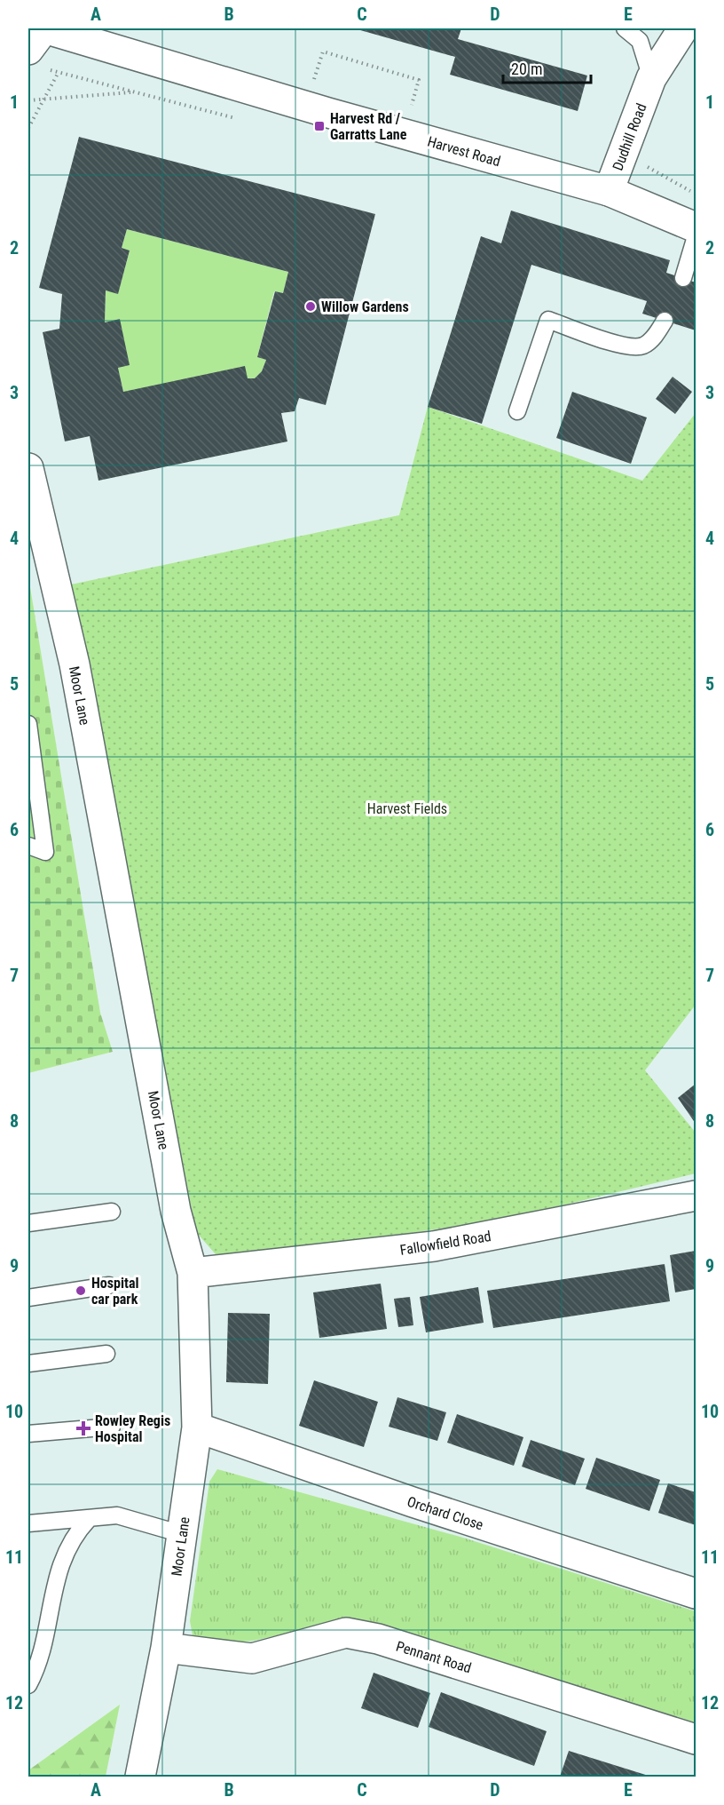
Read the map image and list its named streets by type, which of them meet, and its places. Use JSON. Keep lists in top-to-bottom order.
{
  "streets": {
    "street": [
      "Dudhill Road",
      "Harvest Road",
      "Moor Lane",
      "Fallowfield Road",
      "Orchard Close",
      "Pennant Road"
    ]
  },
  "crossings": [
    ["Dudhill Road", "Harvest Road"],
    ["Moor Lane", "Fallowfield Road"],
    ["Moor Lane", "Orchard Close"],
    ["Moor Lane", "Pennant Road"]
  ],
  "parks": ["Harvest Fields"],
  "places": {
    "transit": ["Harvest Rd / Garratts Lane"],
    "other": ["Willow Gardens", "Hospital car park"],
    "health": ["Rowley Regis Hospital"]
  },
  "scale_bar": "20 m",
  "grid": {
    "columns": [
      "A",
      "B",
      "C",
      "D",
      "E"
    ],
    "rows": [
      "1",
      "2",
      "3",
      "4",
      "5",
      "6",
      "7",
      "8",
      "9",
      "10",
      "11",
      "12"
    ]
  }
}
